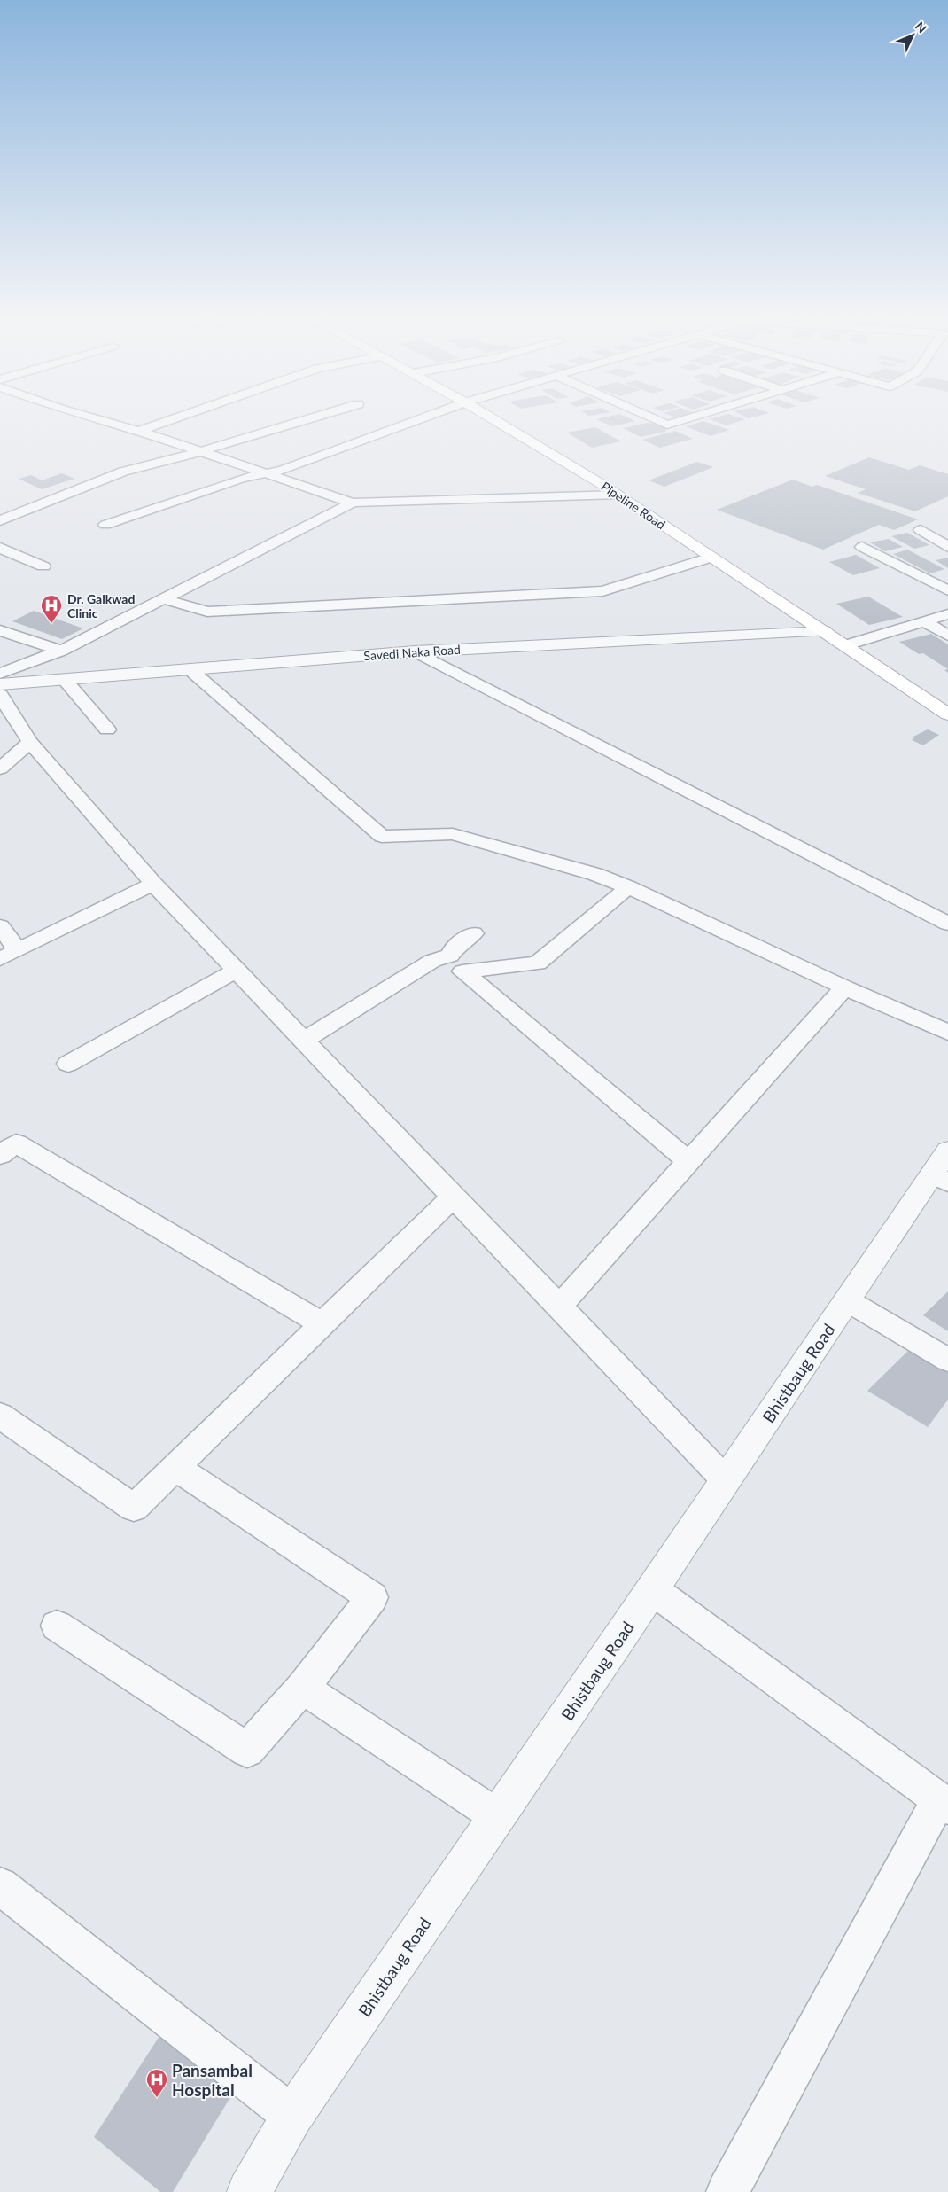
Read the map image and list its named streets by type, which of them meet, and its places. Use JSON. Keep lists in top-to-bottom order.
{
  "streets": {
    "main road": ["Pipeline Road"],
    "street": ["Savedi Naka Road", "Bhistbaug Road"]
  },
  "crossings": [
    ["Pipeline Road", "Savedi Naka Road"]
  ],
  "places": {
    "hospital": ["Dr. Gaikwad Clinic", "Pansambal Hospital"]
  },
  "north": "top right"
}
